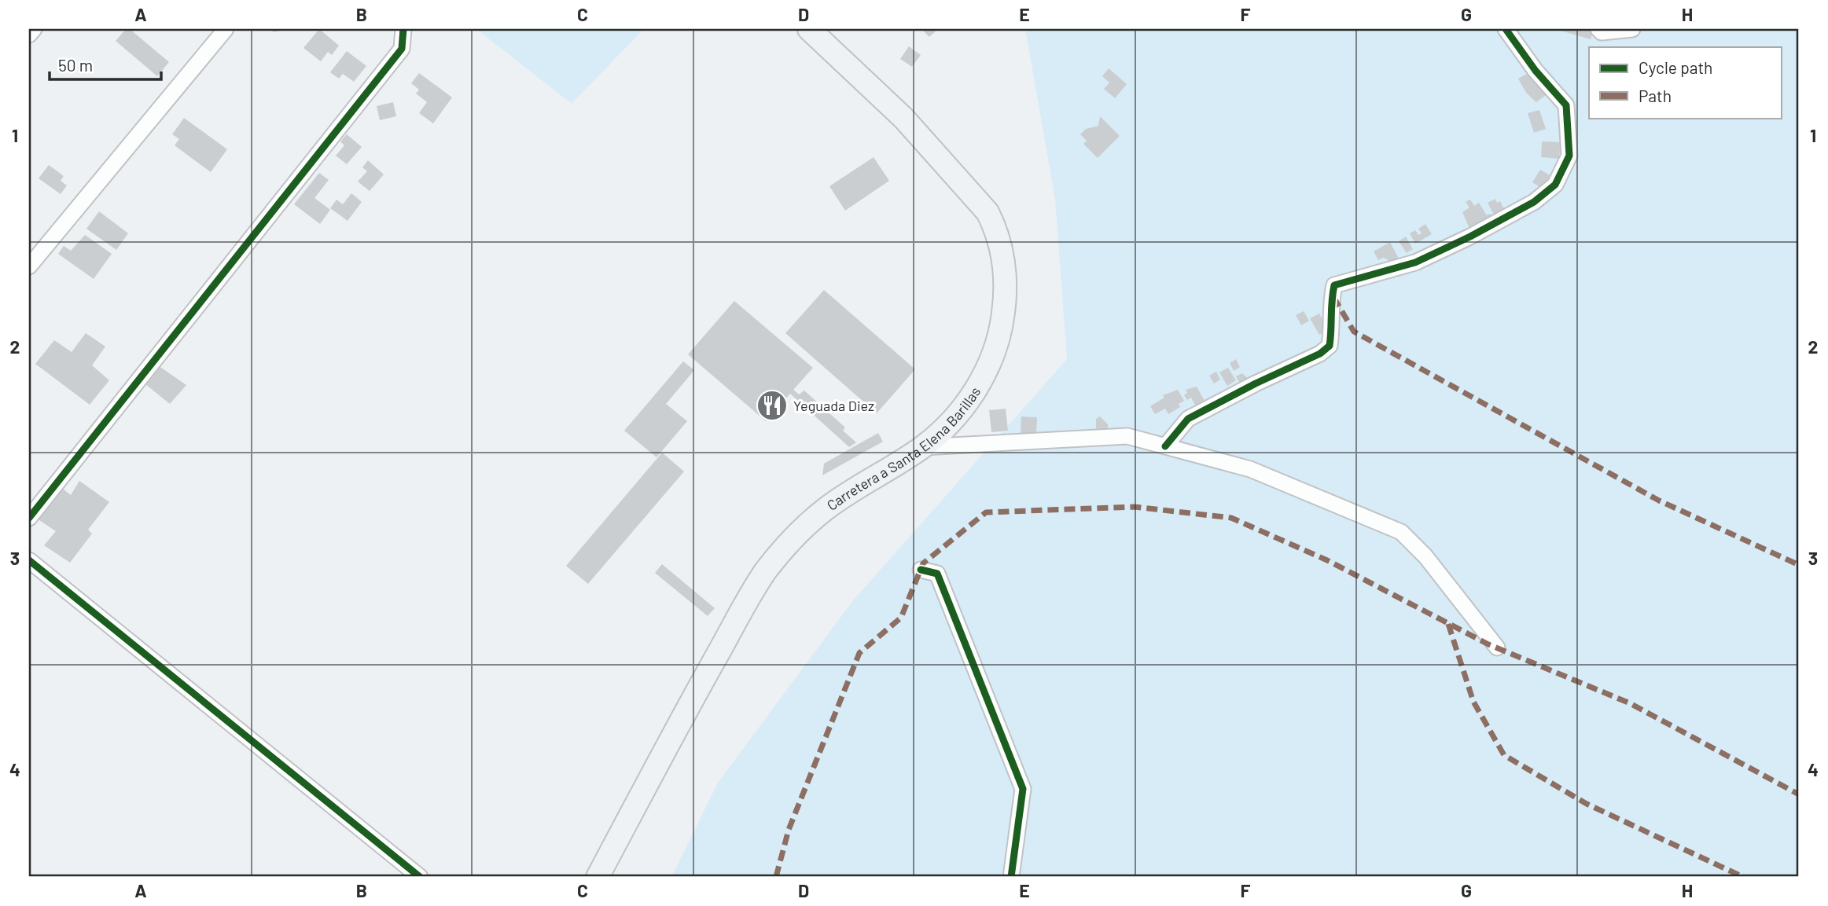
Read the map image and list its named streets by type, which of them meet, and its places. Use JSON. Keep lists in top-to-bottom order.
{
  "streets": {
    "main road": ["Carretera a Santa Elena Barillas"]
  },
  "places": {
    "restaurant": ["Yeguada Diez"]
  },
  "legend": ["Cycle path", "Path"],
  "scale_bar": "50 m",
  "grid": {
    "columns": [
      "A",
      "B",
      "C",
      "D",
      "E",
      "F",
      "G",
      "H"
    ],
    "rows": [
      "1",
      "2",
      "3",
      "4"
    ]
  }
}
